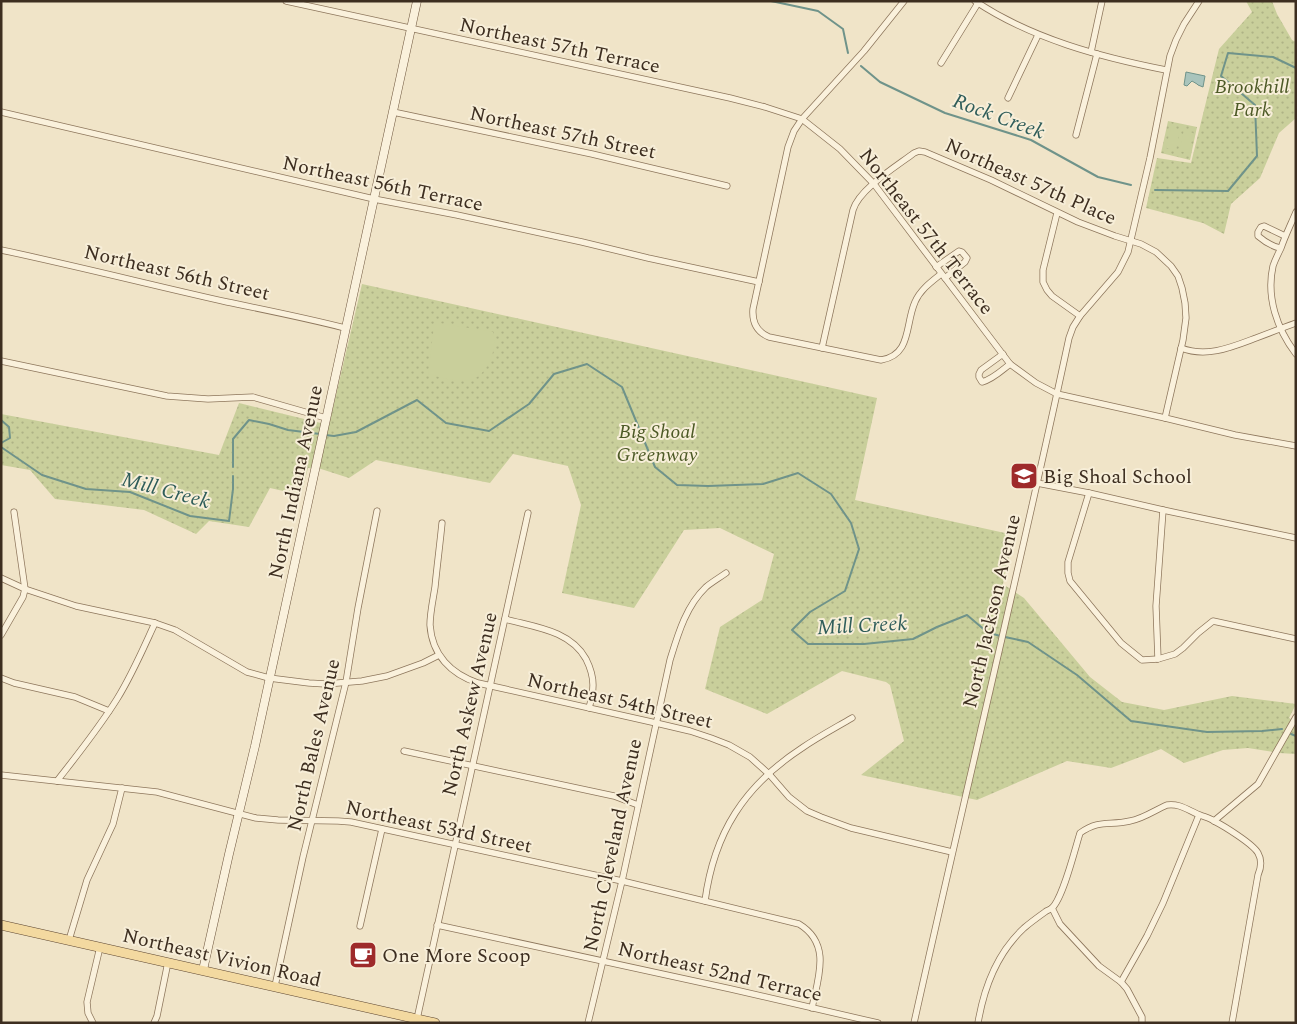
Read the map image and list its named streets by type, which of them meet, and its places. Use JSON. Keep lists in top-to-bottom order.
{
  "streets": {
    "main road": ["Northeast Vivion Road"],
    "street": [
      "Northeast 57th Terrace",
      "Northeast 57th Street",
      "Northeast 57th Place",
      "Northeast 56th Terrace",
      "Northeast 56th Street",
      "North Indiana Avenue",
      "North Jackson Avenue",
      "Northeast 54th Street",
      "North Askew Avenue",
      "North Bales Avenue",
      "Northeast 53rd Street",
      "North Cleveland Avenue",
      "Northeast 52nd Terrace"
    ]
  },
  "crossings": [
    ["Northeast 57th Terrace", "Northeast 57th Place"],
    ["Northeast 57th Terrace", "North Indiana Avenue"],
    ["Northeast 57th Terrace", "North Jackson Avenue"],
    ["Northeast 57th Street", "North Indiana Avenue"],
    ["Northeast 57th Place", "North Jackson Avenue"],
    ["Northeast 56th Terrace", "North Indiana Avenue"],
    ["Northeast 56th Street", "North Indiana Avenue"],
    ["North Indiana Avenue", "Northeast 53rd Street"],
    ["North Indiana Avenue", "Northeast Vivion Road"],
    ["North Jackson Avenue", "Northeast 54th Street"],
    ["Northeast 54th Street", "North Askew Avenue"],
    ["Northeast 54th Street", "North Cleveland Avenue"],
    ["North Askew Avenue", "Northeast 53rd Street"],
    ["North Askew Avenue", "Northeast Vivion Road"],
    ["North Askew Avenue", "Northeast 52nd Terrace"],
    ["North Bales Avenue", "Northeast 53rd Street"],
    ["North Bales Avenue", "Northeast Vivion Road"],
    ["Northeast 53rd Street", "North Cleveland Avenue"],
    ["Northeast 53rd Street", "Northeast 52nd Terrace"],
    ["North Cleveland Avenue", "Northeast 52nd Terrace"]
  ],
  "water": ["Rock Creek", "Mill Creek"],
  "parks": ["Brookhill Park", "Big Shoal Greenway"],
  "places": {
    "school or university": ["Big Shoal School"],
    "cafe": ["One More Scoop"]
  }
}
